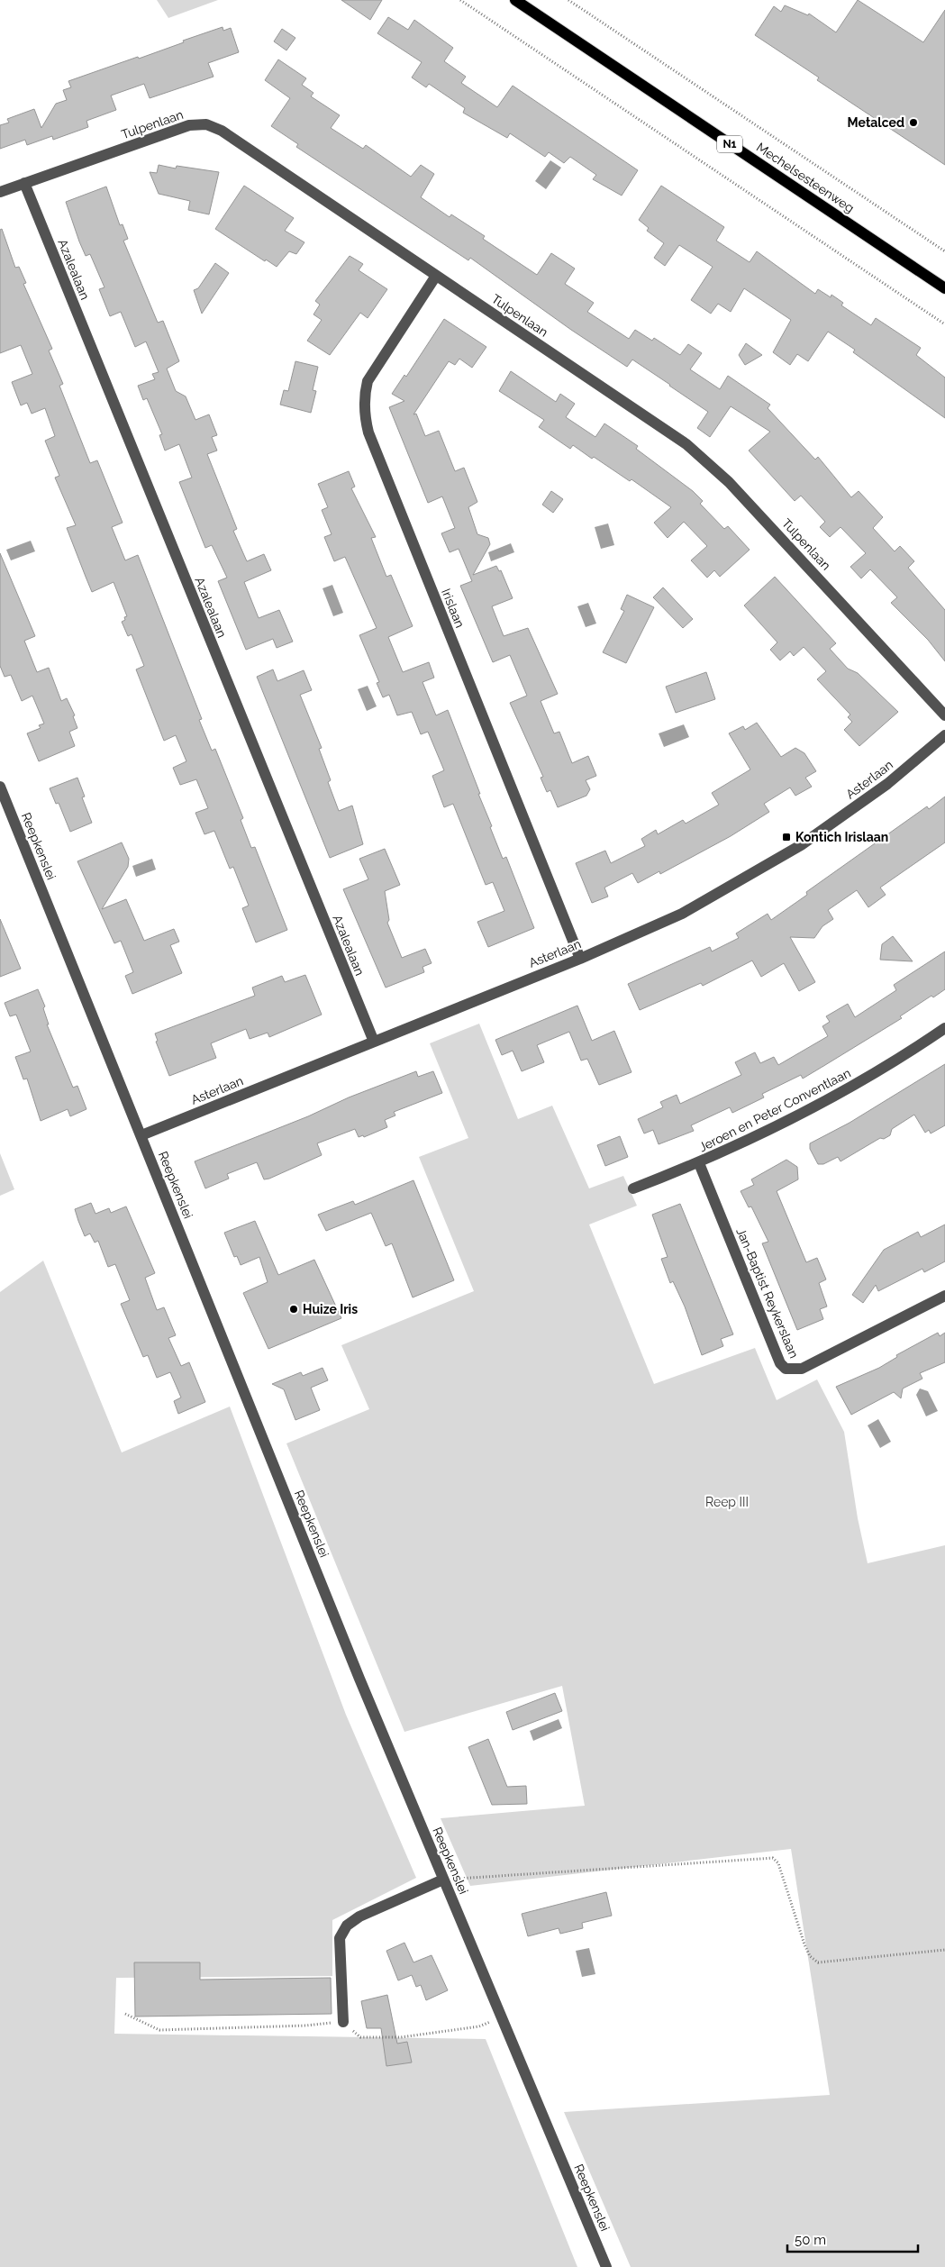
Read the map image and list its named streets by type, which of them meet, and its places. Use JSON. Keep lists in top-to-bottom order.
{
  "streets": {
    "main road": ["N1", "Mechelsesteenweg"],
    "street": [
      "Tulpenlaan",
      "Azalealaan",
      "Irislaan",
      "Asterlaan",
      "Reepkenslei",
      "Jeroen en Peter Conventlaan",
      "Jan-Baptist Reykerslaan"
    ]
  },
  "crossings": [
    ["Tulpenlaan", "Azalealaan"],
    ["Tulpenlaan", "Irislaan"],
    ["Azalealaan", "Asterlaan"],
    ["Irislaan", "Asterlaan"],
    ["Asterlaan", "Reepkenslei"],
    ["Jeroen en Peter Conventlaan", "Jan-Baptist Reykerslaan"]
  ],
  "parks": ["Reep III"],
  "places": {
    "other": ["Metalced", "Huize Iris"],
    "transit": ["Kontich Irislaan"]
  },
  "scale_bar": "50 m"
}
